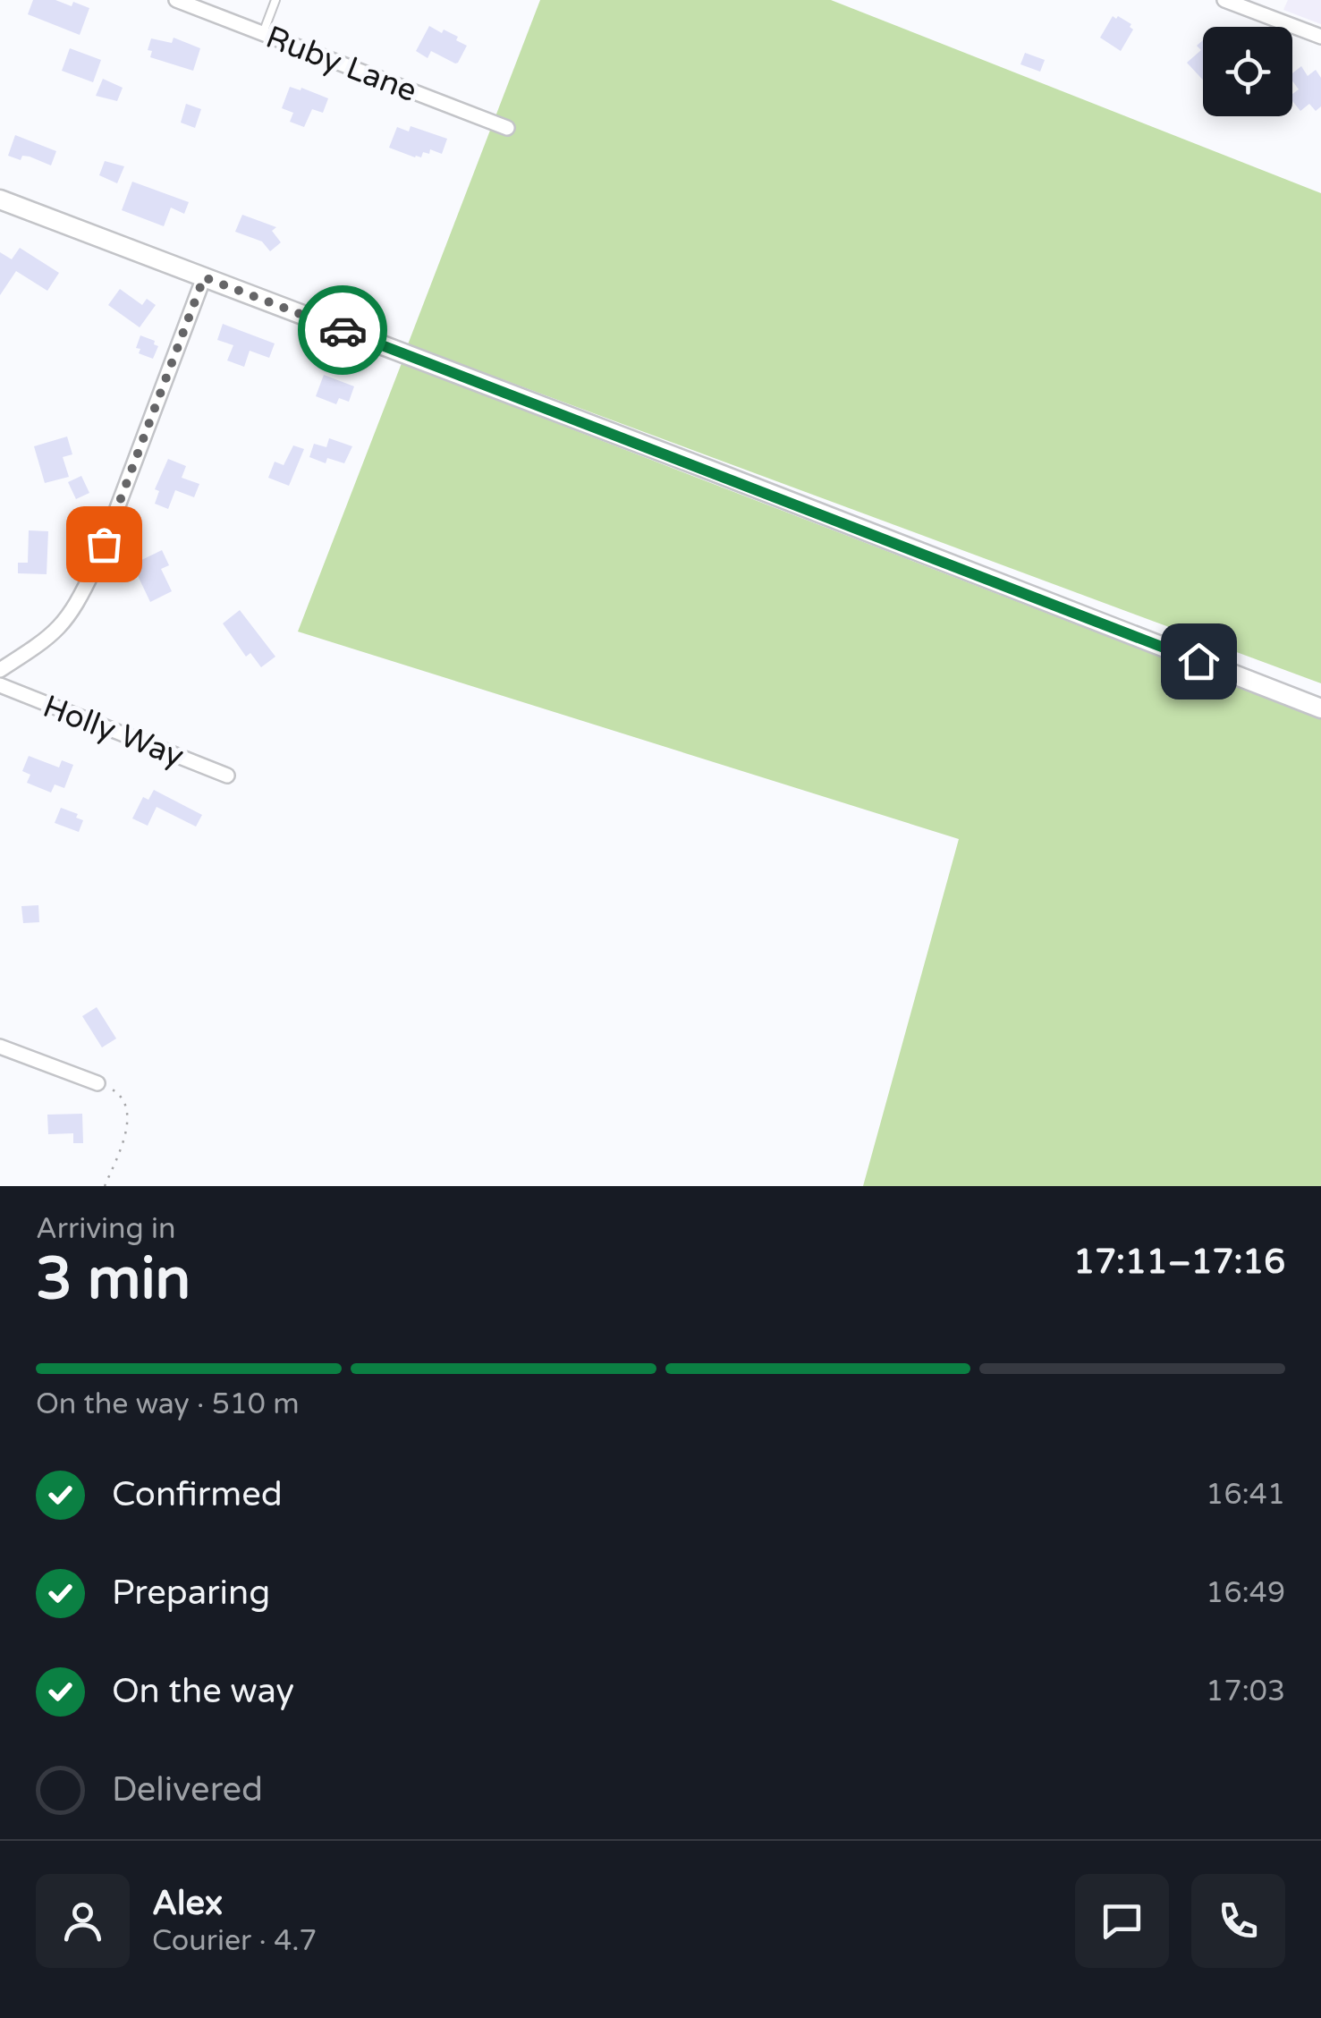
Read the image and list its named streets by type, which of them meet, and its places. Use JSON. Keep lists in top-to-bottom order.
{
  "streets": {
    "street": ["Ruby Lane", "Holly Way"]
  },
  "page": {
    "heading": ["3 min", "Arriving in", "17:11–17:16"],
    "panel": ["Alex", "Courier · 4.7"],
    "bar": "On the way · 510 m",
    "list": [
      ["Confirmed", "16:41"],
      ["Preparing", "16:49"],
      ["On the way", "17:03"],
      "Delivered"
    ]
  }
}
